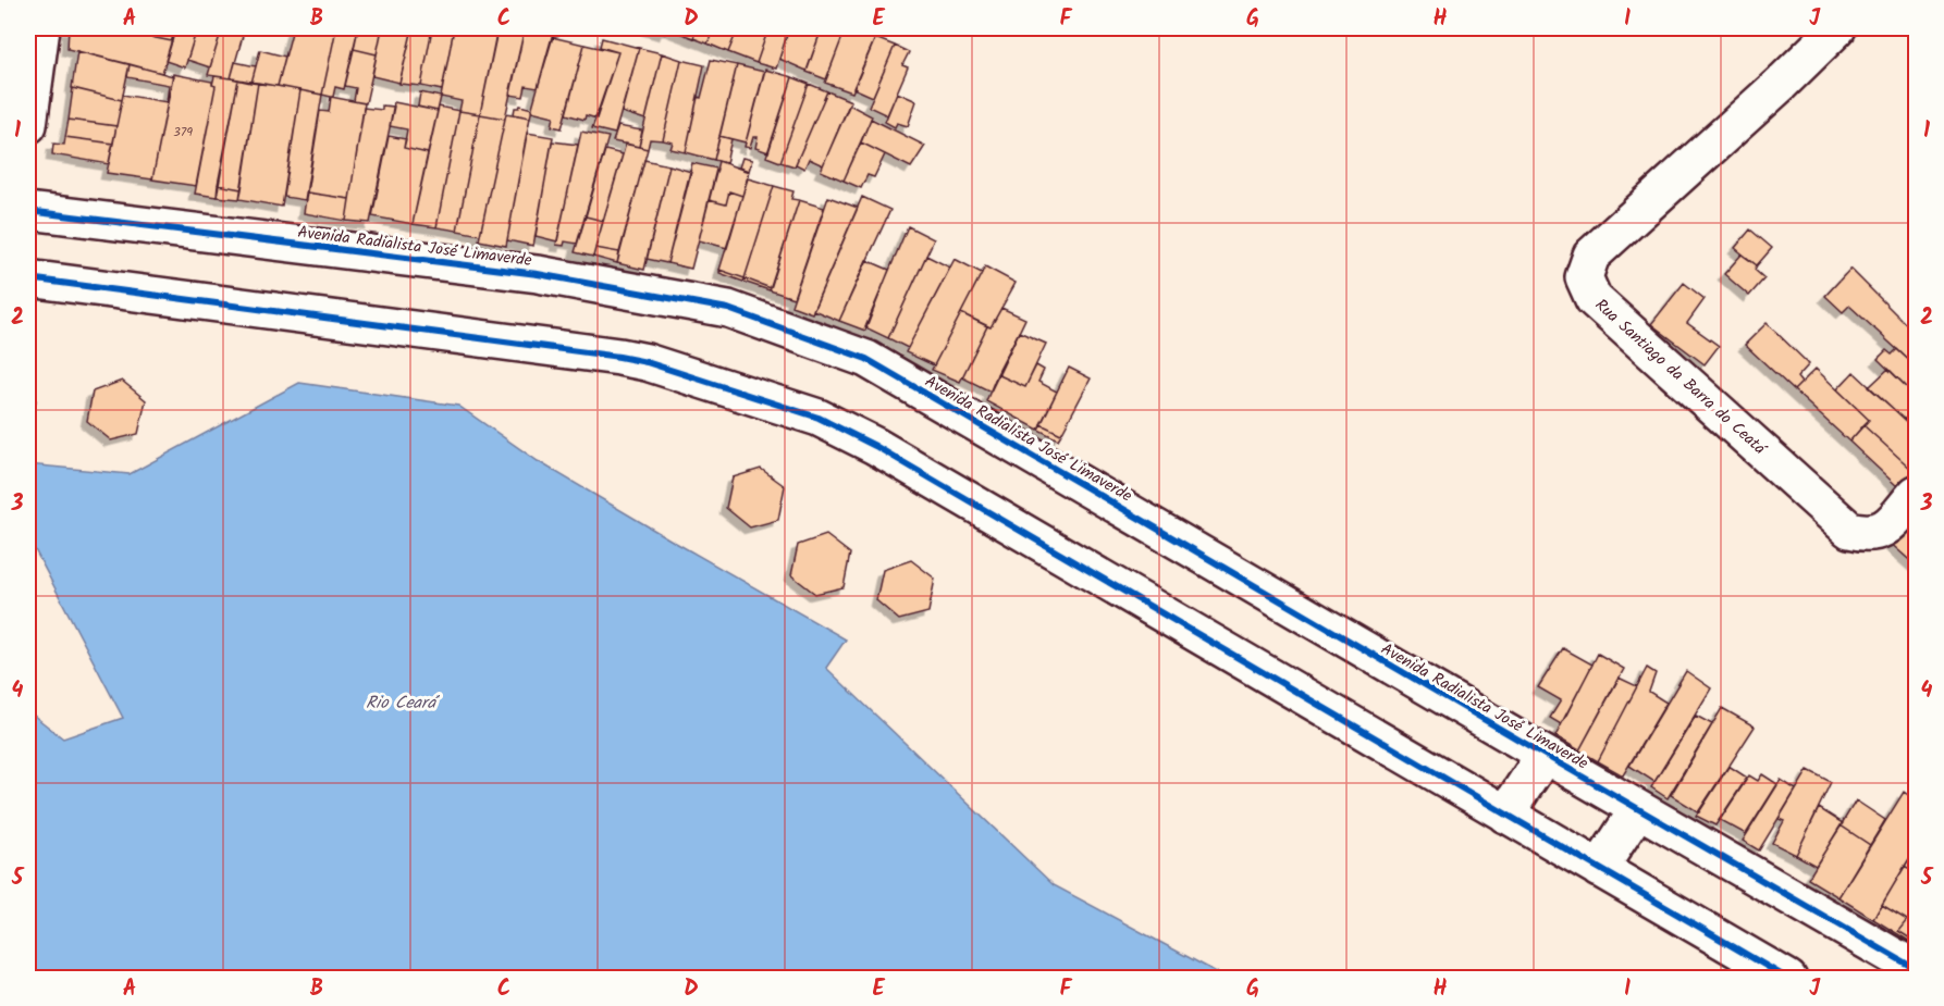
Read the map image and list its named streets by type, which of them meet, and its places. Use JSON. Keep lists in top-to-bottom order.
{
  "streets": {
    "main road": ["Avenida Radialista José Limaverde", "Rua Santiago da Barra do Ceatá"]
  },
  "water": ["Rio Ceará"],
  "house_numbers": ["379"],
  "grid": {
    "columns": [
      "A",
      "B",
      "C",
      "D",
      "E",
      "F",
      "G",
      "H",
      "I",
      "J"
    ],
    "rows": [
      "1",
      "2",
      "3",
      "4",
      "5"
    ]
  }
}
